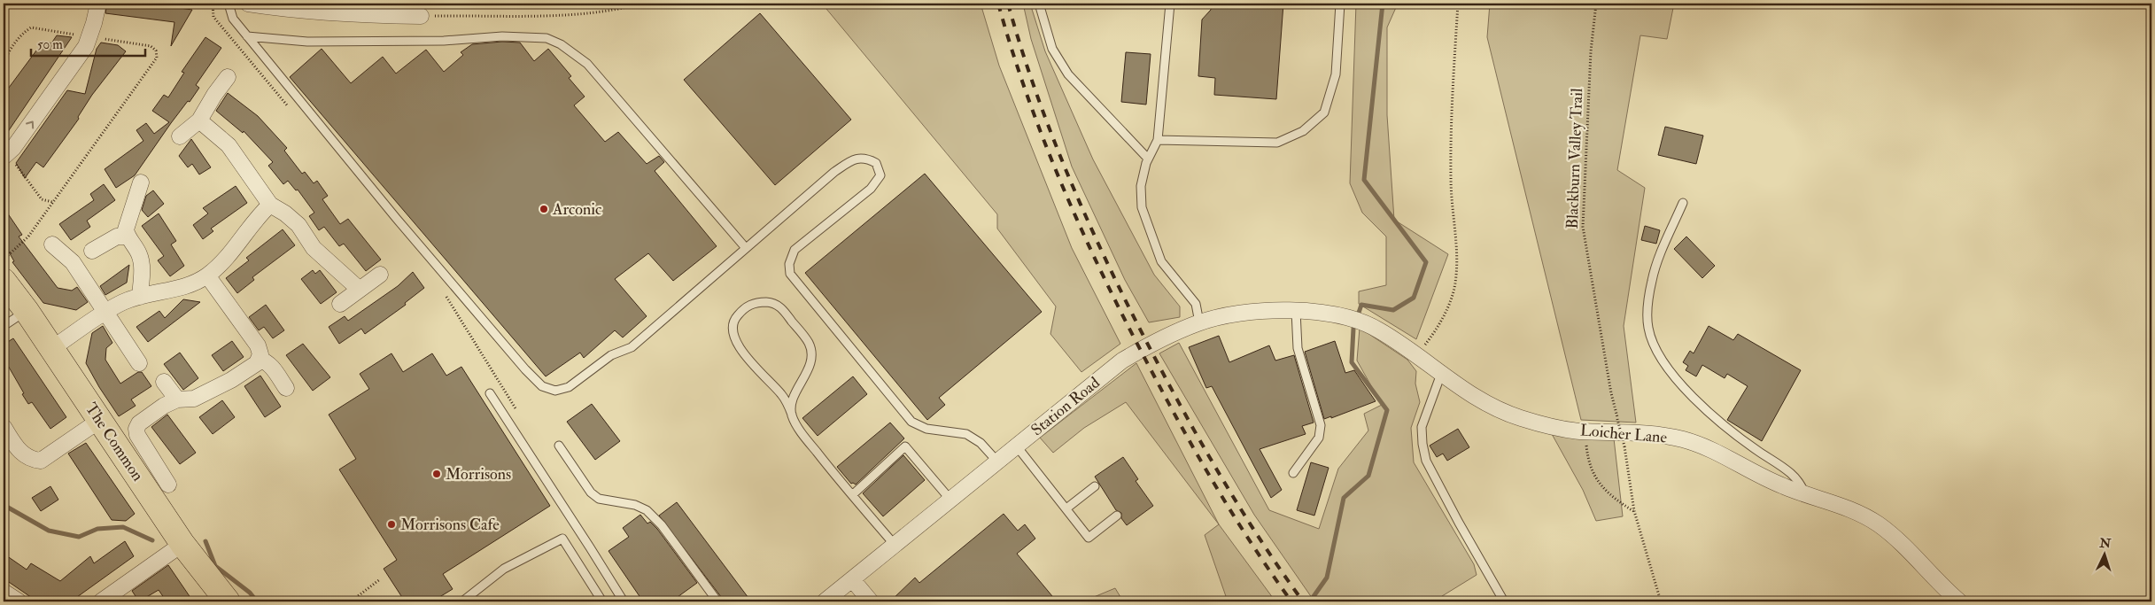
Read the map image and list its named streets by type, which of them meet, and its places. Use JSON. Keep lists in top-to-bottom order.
{
  "streets": {
    "main road": ["The Common"],
    "street": ["Station Road", "Loicher Lane"],
    "path": ["Blackburn Valley Trail"]
  },
  "crossings": [
    ["Station Road", "Loicher Lane"]
  ],
  "places": ["Arconic", "Morrisons", "Morrisons Cafe"],
  "scale_bar": "50 m",
  "north": "top"
}
